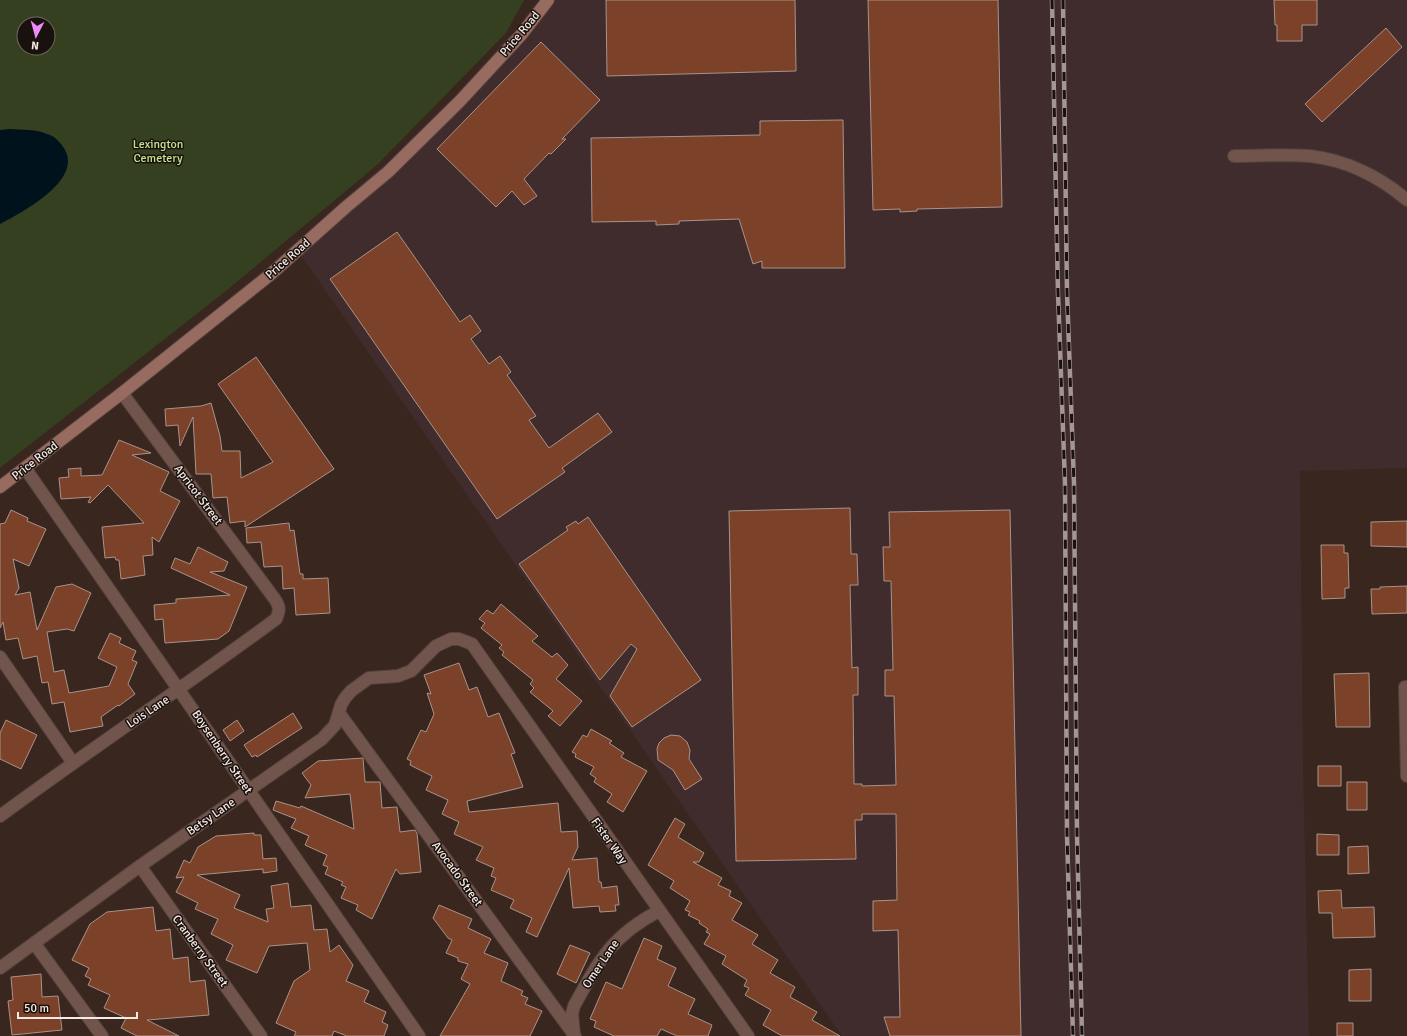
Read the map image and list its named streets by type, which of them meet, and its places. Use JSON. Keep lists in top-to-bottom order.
{
  "streets": {
    "street": [
      "Price Road",
      "Apricot Street",
      "Lois Lane",
      "Boysenberry Street",
      "Betsy Lane",
      "Fister Way",
      "Avocado Street",
      "Cranberry Street",
      "Omer Lane"
    ]
  },
  "crossings": [
    ["Price Road", "Apricot Street"],
    ["Price Road", "Boysenberry Street"],
    ["Apricot Street", "Lois Lane"],
    ["Lois Lane", "Boysenberry Street"],
    ["Boysenberry Street", "Betsy Lane"],
    ["Betsy Lane", "Fister Way"],
    ["Betsy Lane", "Avocado Street"],
    ["Betsy Lane", "Cranberry Street"],
    ["Fister Way", "Omer Lane"],
    ["Avocado Street", "Omer Lane"]
  ],
  "parks": ["Lexington Cemetery"],
  "scale_bar": "50 m",
  "north": "bottom"
}
